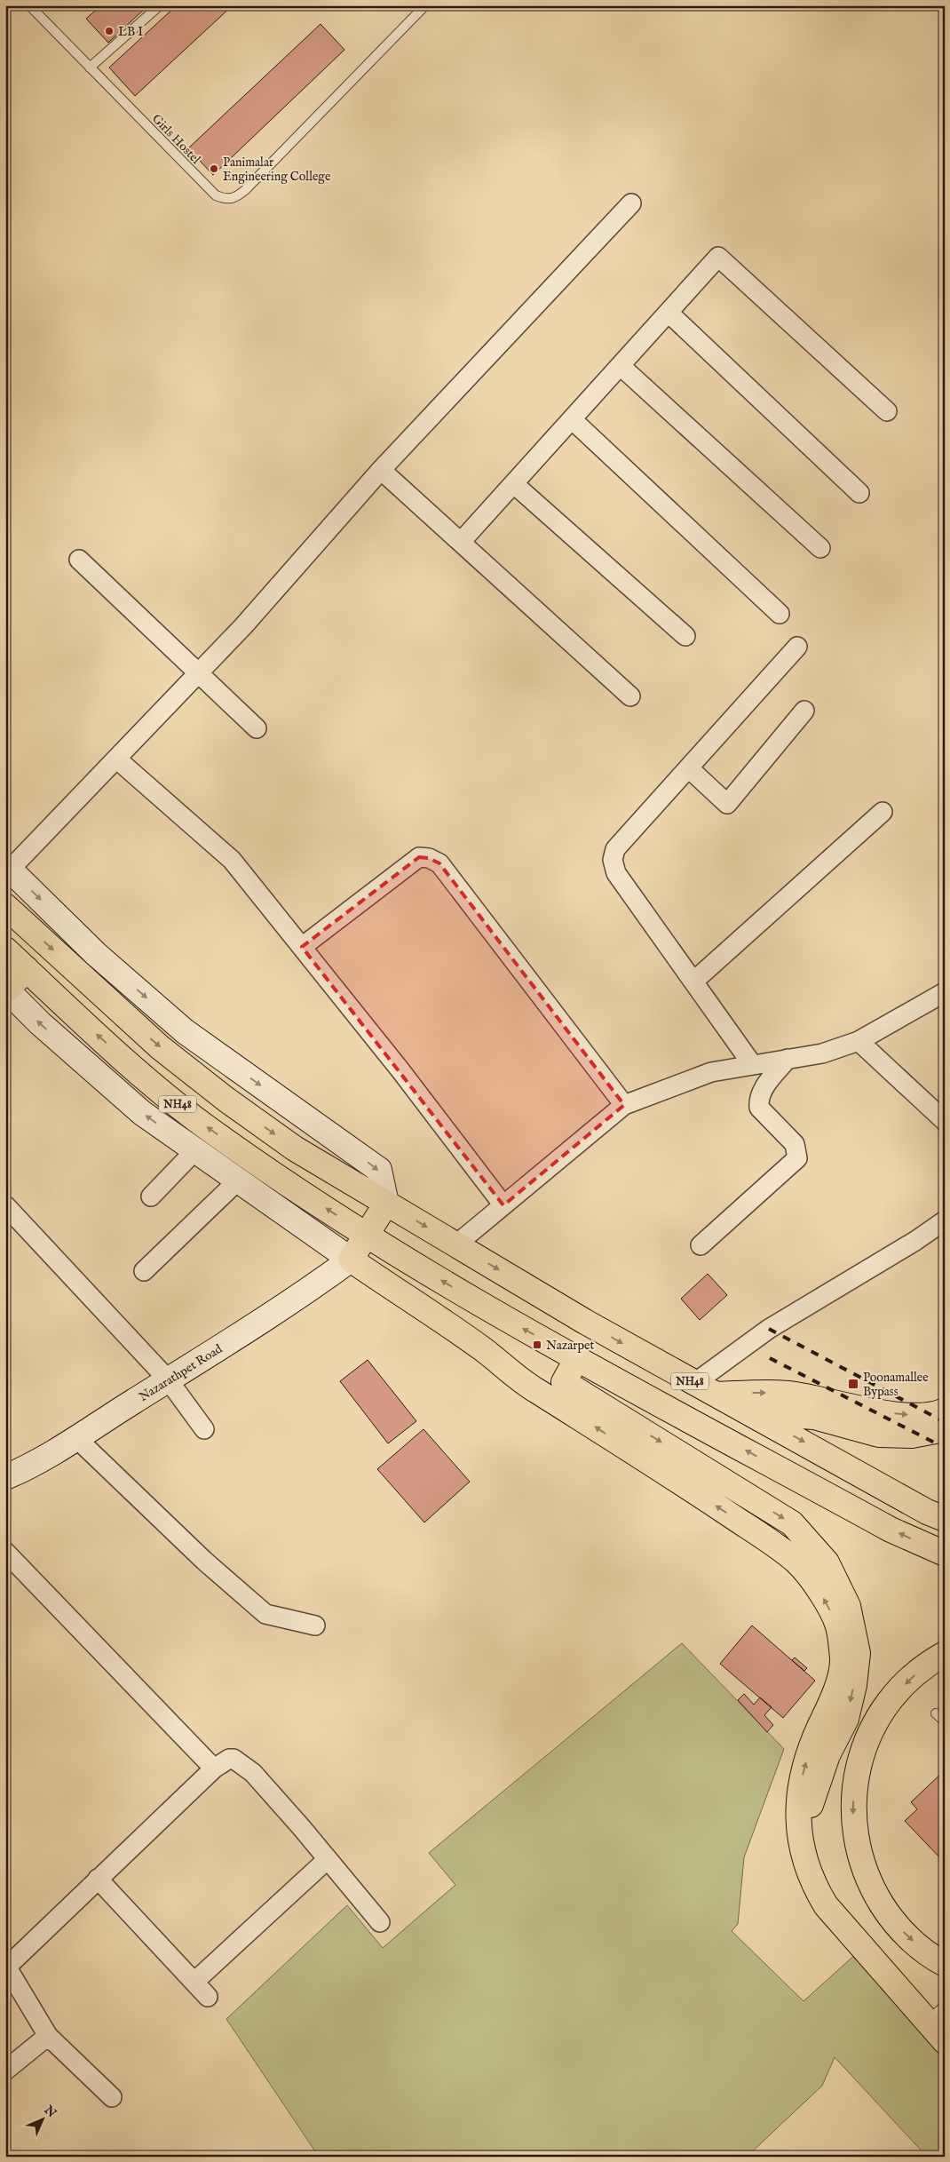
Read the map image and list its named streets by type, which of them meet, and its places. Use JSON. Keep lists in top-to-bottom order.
{
  "streets": {
    "highway": ["NH48"],
    "street": ["Nazarathpet Road"],
    "lane": ["Girls Hostel"]
  },
  "places": {
    "other": ["LB I", "Panimalar Engineering College"],
    "transit": ["Nazarpet", "Poonamallee Bypass"]
  },
  "north": "top right"
}
